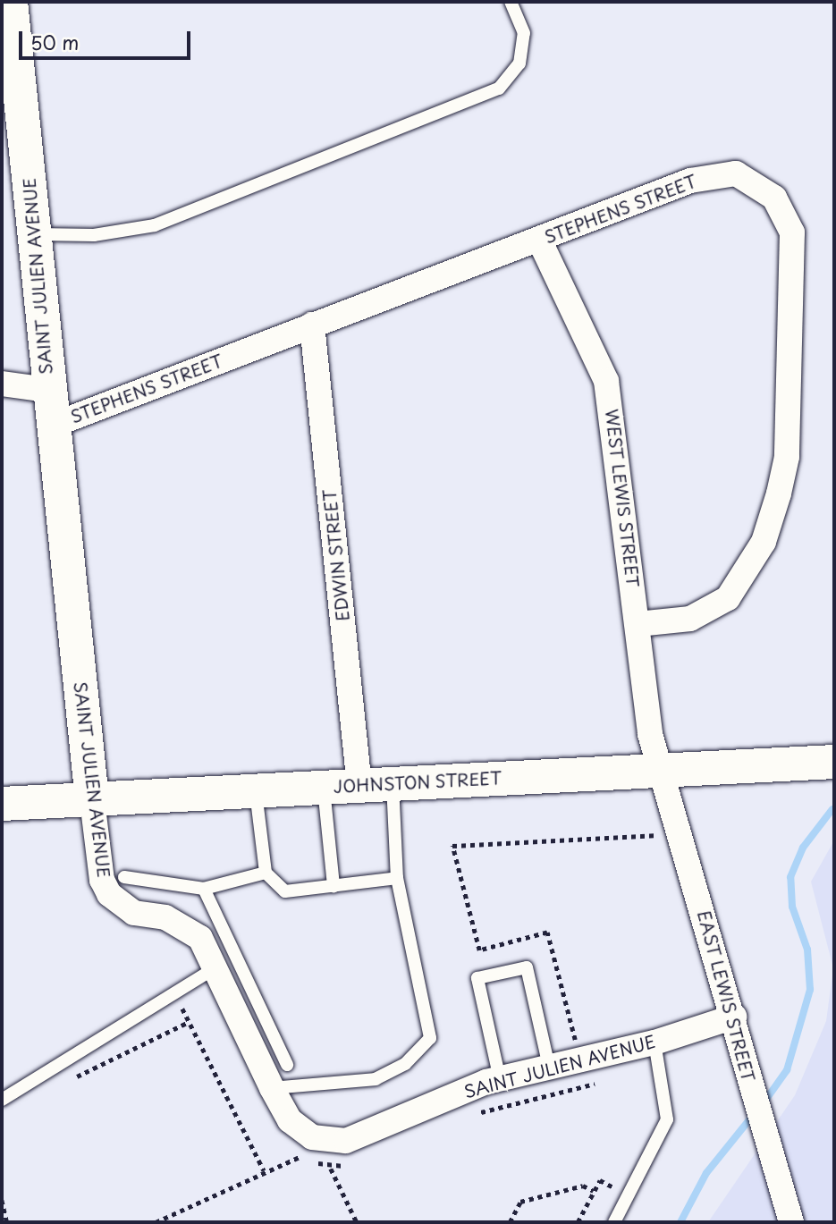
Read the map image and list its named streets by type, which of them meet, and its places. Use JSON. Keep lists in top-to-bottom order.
{
  "streets": {
    "main road": ["SAINT JULIEN AVENUE", "JOHNSTON STREET"],
    "street": [
      "STEPHENS STREET",
      "WEST LEWIS STREET",
      "EDWIN STREET",
      "EAST LEWIS STREET"
    ]
  },
  "crossings": [
    ["STEPHENS STREET", "SAINT JULIEN AVENUE"],
    ["STEPHENS STREET", "WEST LEWIS STREET"],
    ["STEPHENS STREET", "EDWIN STREET"],
    ["SAINT JULIEN AVENUE", "JOHNSTON STREET"],
    ["SAINT JULIEN AVENUE", "EAST LEWIS STREET"],
    ["WEST LEWIS STREET", "JOHNSTON STREET"],
    ["WEST LEWIS STREET", "EAST LEWIS STREET"],
    ["EDWIN STREET", "JOHNSTON STREET"],
    ["JOHNSTON STREET", "EAST LEWIS STREET"]
  ],
  "scale_bar": "50 m"
}
